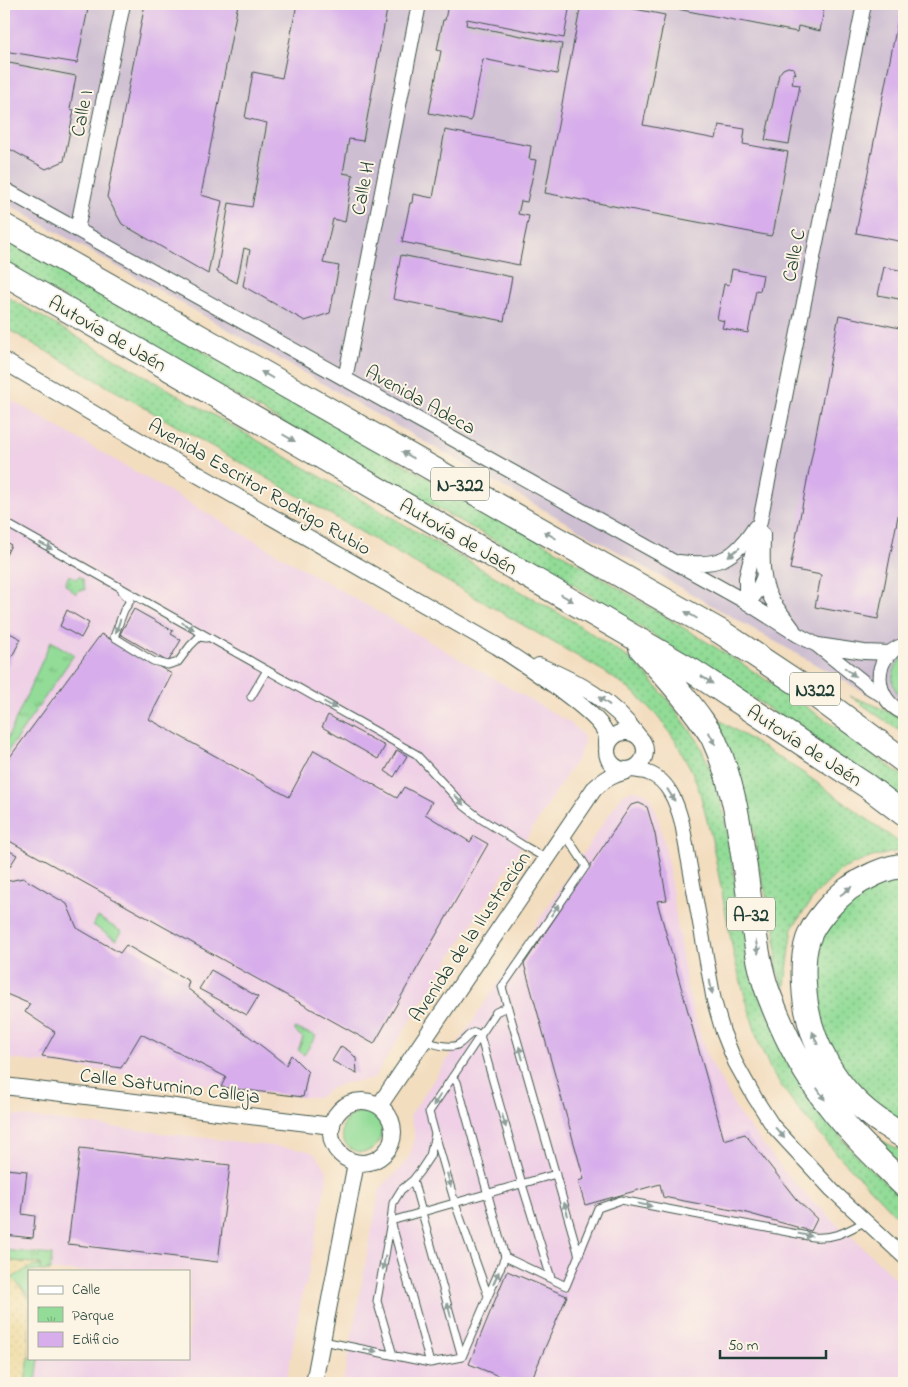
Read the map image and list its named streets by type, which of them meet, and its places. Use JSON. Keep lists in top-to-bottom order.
{
  "streets": {
    "highway": [
      "Autovía de Jaén",
      "N-322",
      "N322",
      "A-32"
    ],
    "street": [
      "Calle I",
      "Calle H",
      "Calle C",
      "Avenida Adeca",
      "Avenida Escritor Rodrigo Rubio",
      "Avenida de la Ilustración",
      "Calle Saturnino Calleja"
    ]
  },
  "crossings": [
    ["Calle I", "Avenida Adeca"],
    ["Calle H", "Avenida Adeca"],
    ["Calle C", "Avenida Adeca"],
    ["Autovía de Jaén", "N322"],
    ["Autovía de Jaén", "A-32"],
    ["Avenida Escritor Rodrigo Rubio", "Avenida de la Ilustración"],
    ["Avenida de la Ilustración", "Calle Saturnino Calleja"]
  ],
  "legend": ["Calle", "Parque", "Edificio"],
  "scale_bar": "50 m"
}
